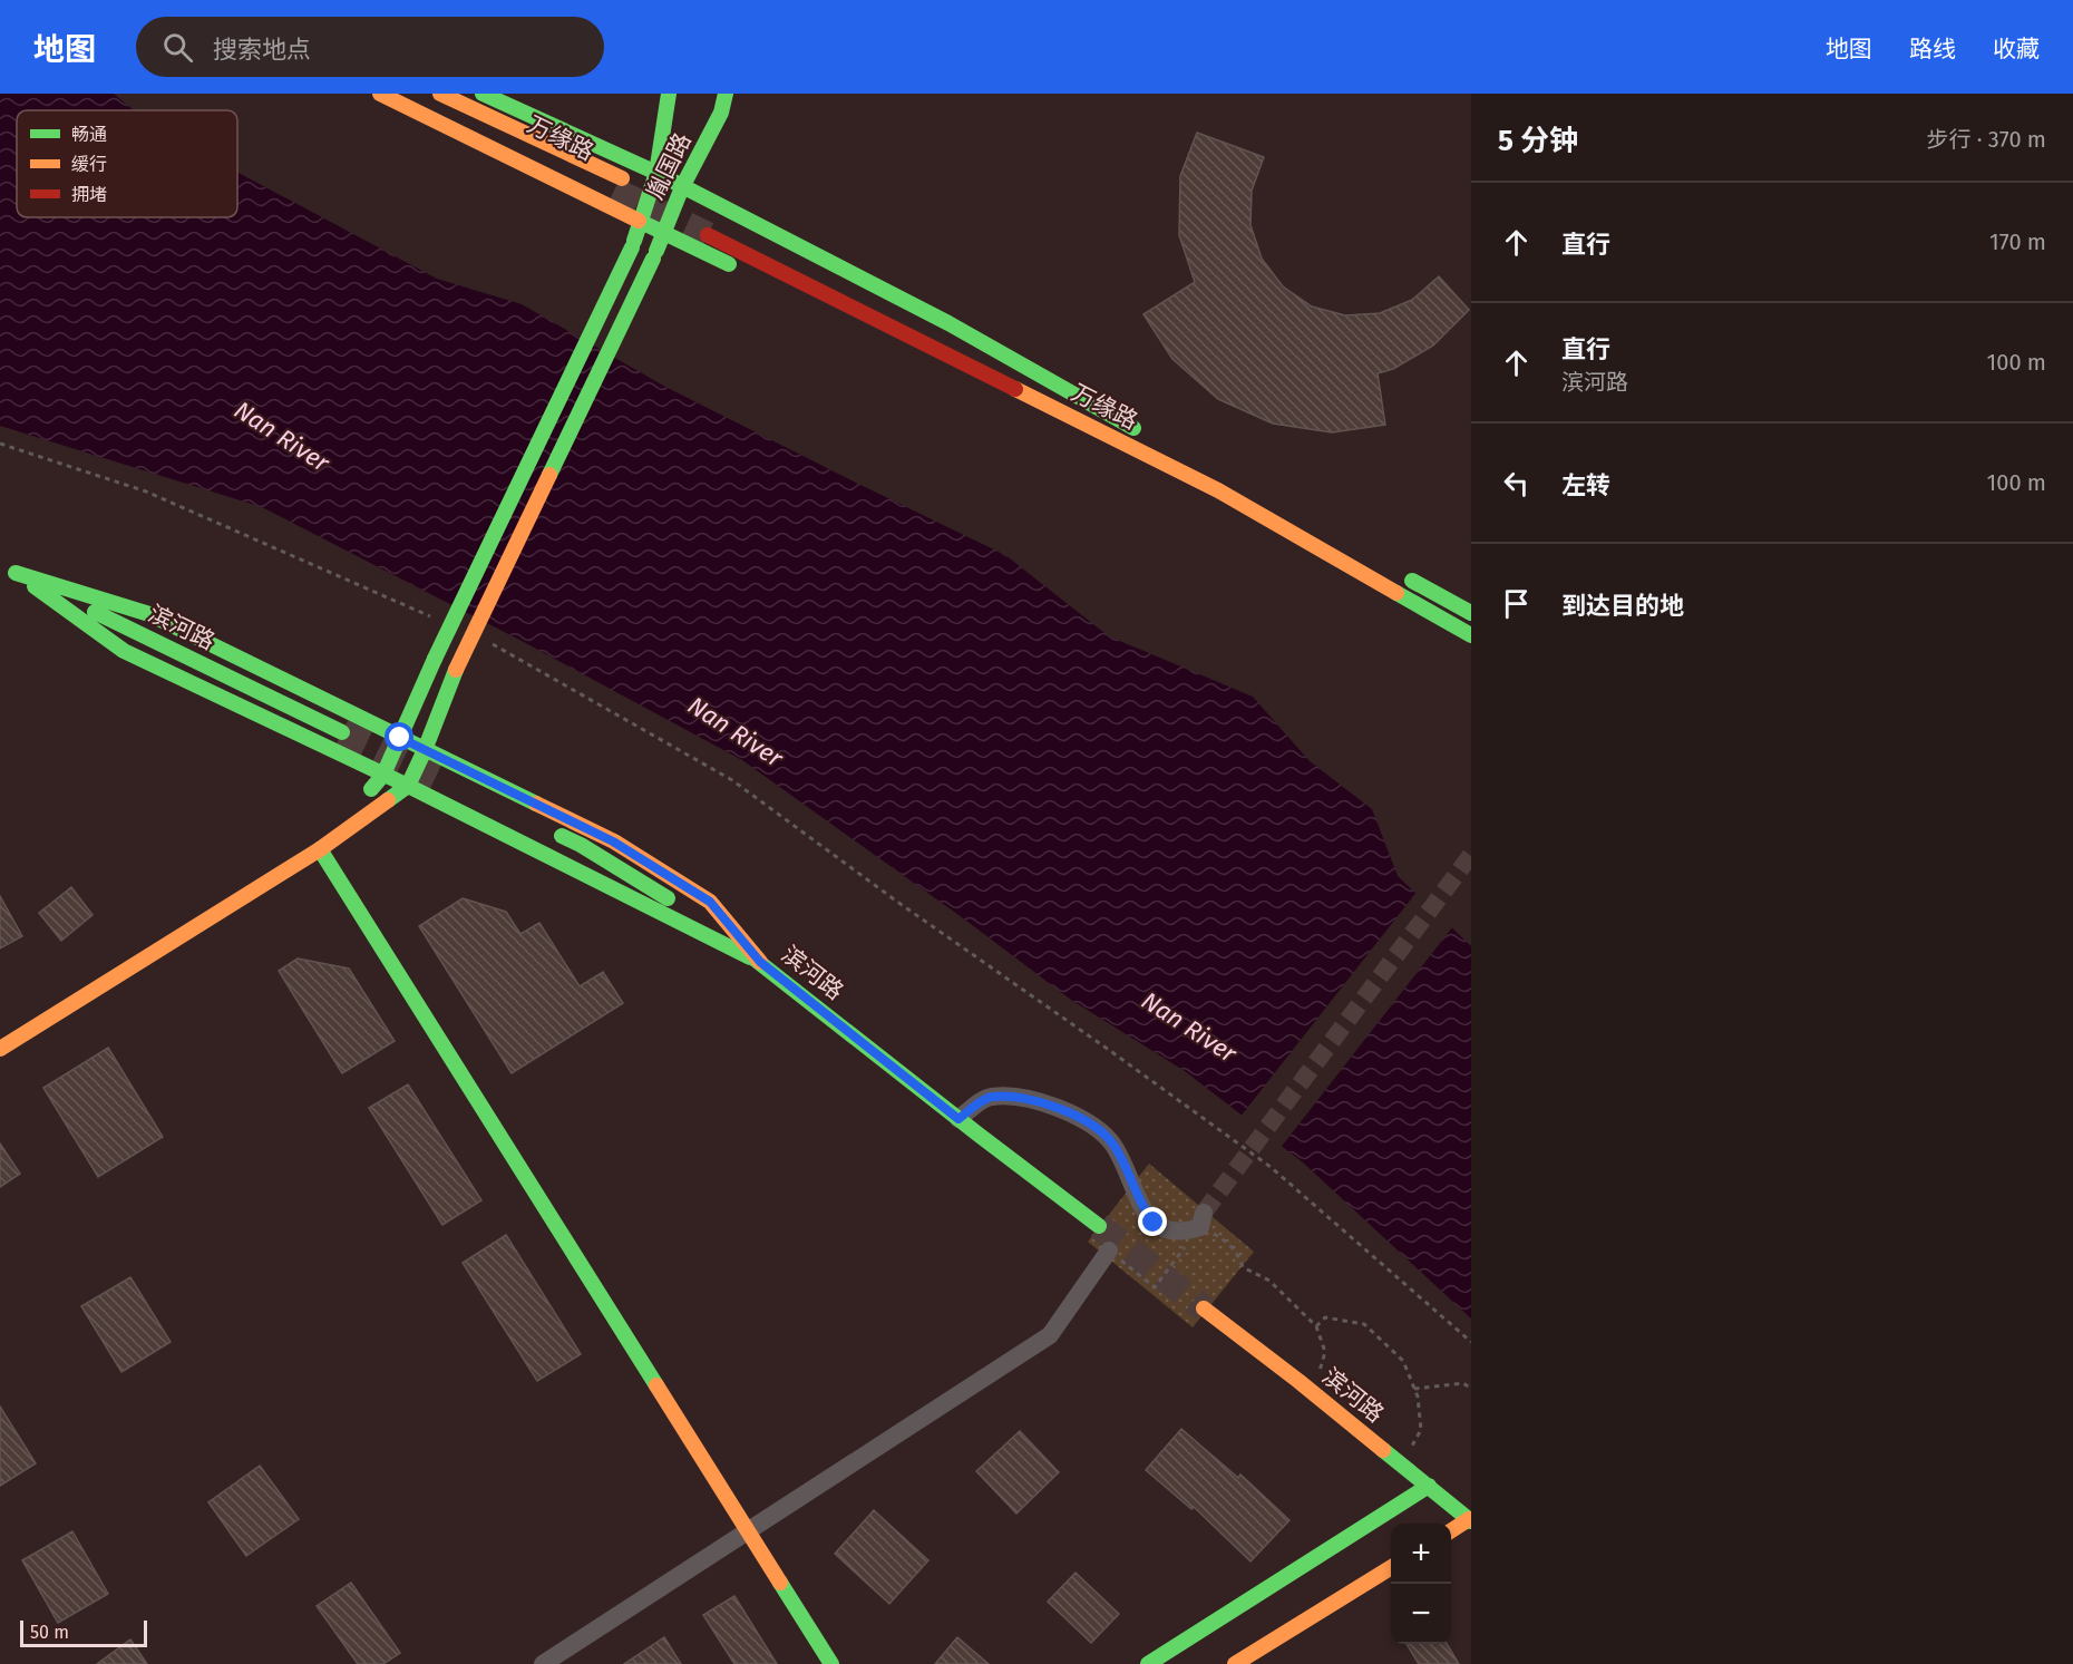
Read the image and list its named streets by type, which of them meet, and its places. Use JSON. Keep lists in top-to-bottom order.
{
  "streets": {
    "main road": ["万缘路", "胤国路", "滨河路"]
  },
  "crossings": [
    ["万缘路", "胤国路"]
  ],
  "water": ["Nan River"],
  "legend": ["畅通", "缓行", "拥堵"],
  "scale_bar": "50 m",
  "page": {
    "header": "地图",
    "search": "搜索地点",
    "nav": ["地图", "路线", "收藏"],
    "heading": ["5 分钟", "步行 · 370 m"],
    "list": [
      ["直行", "170 m"],
      ["直行", "滨河路", "100 m"],
      ["左转", "100 m"],
      "到达目的地"
    ],
    "map_buttons": ["+", "−"],
    "scale": "50 m"
  }
}
